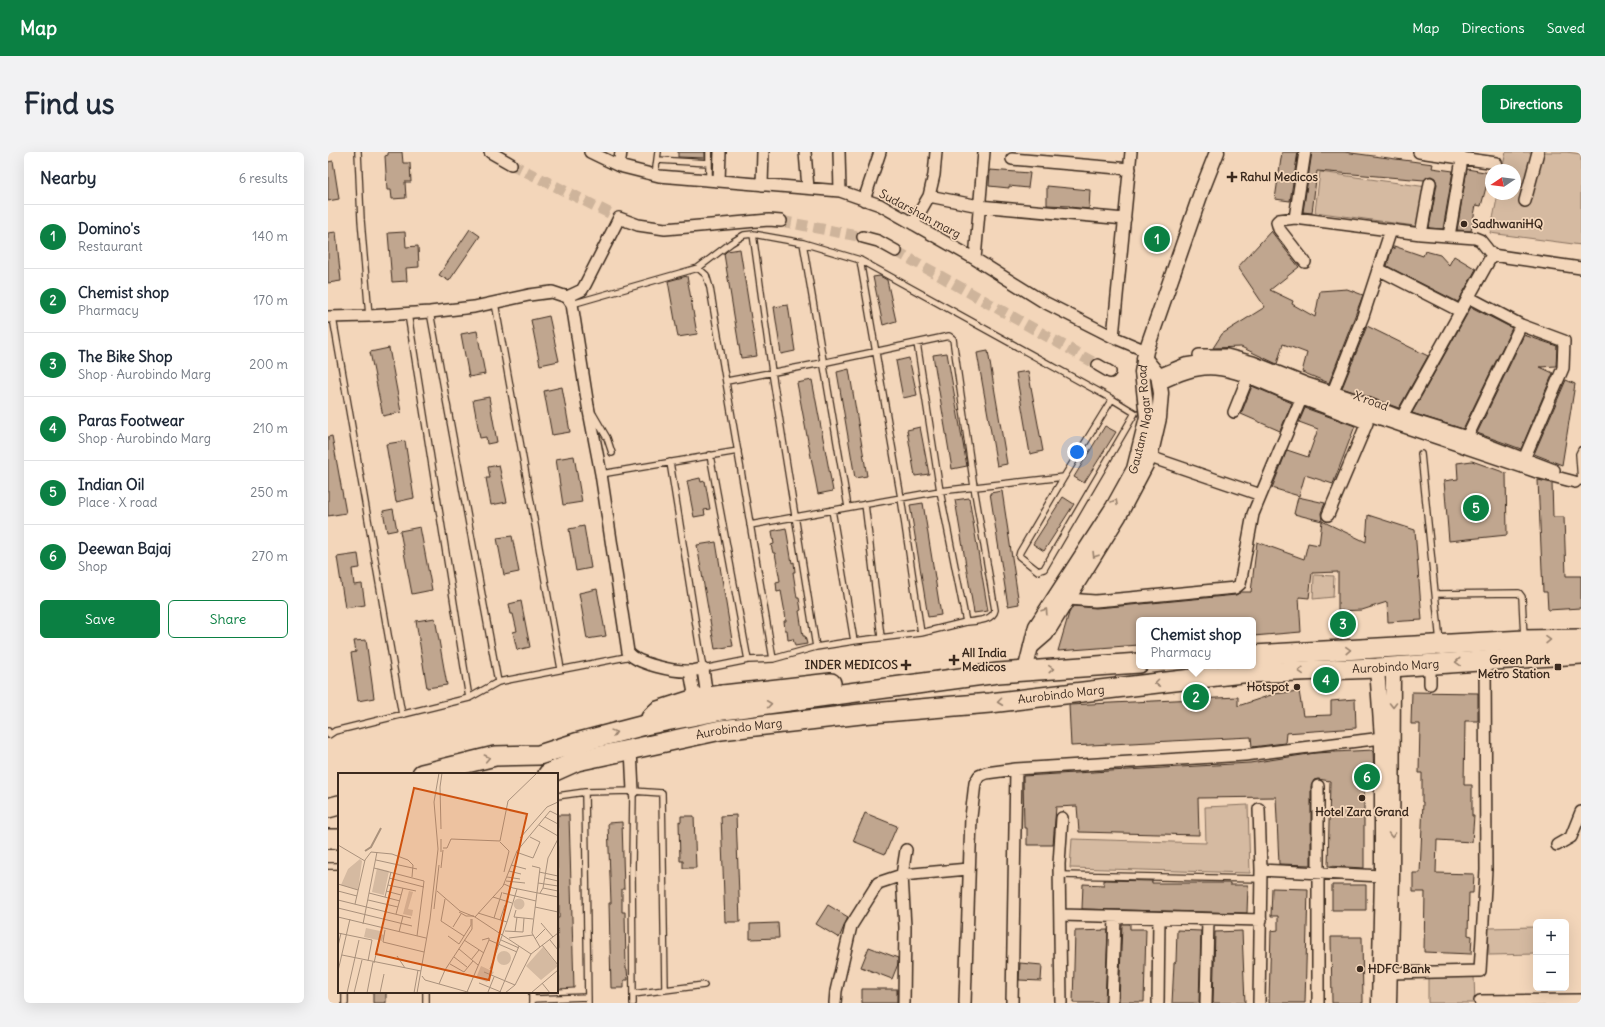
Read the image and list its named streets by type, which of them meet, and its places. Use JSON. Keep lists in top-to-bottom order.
{
  "streets": {
    "highway": ["Aurobindo Marg"],
    "street": ["Sudarshan marg", "X road", "Gautam Nagar Road"]
  },
  "crossings": [
    ["Sudarshan marg", "Gautam Nagar Road"],
    ["Gautam Nagar Road", "Aurobindo Marg"]
  ],
  "places": {
    "health": ["Rahul Medicos", "All India Medicos", "INDER MEDICOS"],
    "other": [
      "SadhwaniHQ",
      "Hotspot",
      "Hotel Zara Grand",
      "HDFC Bank"
    ],
    "transit": ["Green Park Metro Station"]
  },
  "north": "left",
  "page": {
    "header": "Map",
    "nav": ["Map", "Directions", "Saved"],
    "buttons": [
      "Directions",
      ["Save", "Share"]
    ],
    "title": "Find us",
    "heading": ["Nearby", "6 results"],
    "list": [
      {
        "mark": "1",
        "name": "Domino's",
        "note": "Restaurant",
        "value": "140 m"
      },
      {
        "mark": "2",
        "name": "Chemist shop",
        "note": "Pharmacy",
        "value": "170 m"
      },
      {
        "mark": "3",
        "name": "The Bike Shop",
        "note": "Shop · Aurobindo Marg",
        "value": "200 m"
      },
      {
        "mark": "4",
        "name": "Paras Footwear",
        "note": "Shop · Aurobindo Marg",
        "value": "210 m"
      },
      {
        "mark": "5",
        "name": "Indian Oil",
        "note": "Place · X road",
        "value": "250 m"
      },
      {
        "mark": "6",
        "name": "Deewan Bajaj",
        "note": "Shop",
        "value": "270 m"
      }
    ],
    "pins": [
      "1",
      "5",
      "3",
      "4",
      "2",
      "6"
    ],
    "popup": ["Chemist shop", "Pharmacy"],
    "map_buttons": ["+", "−"]
  }
}
